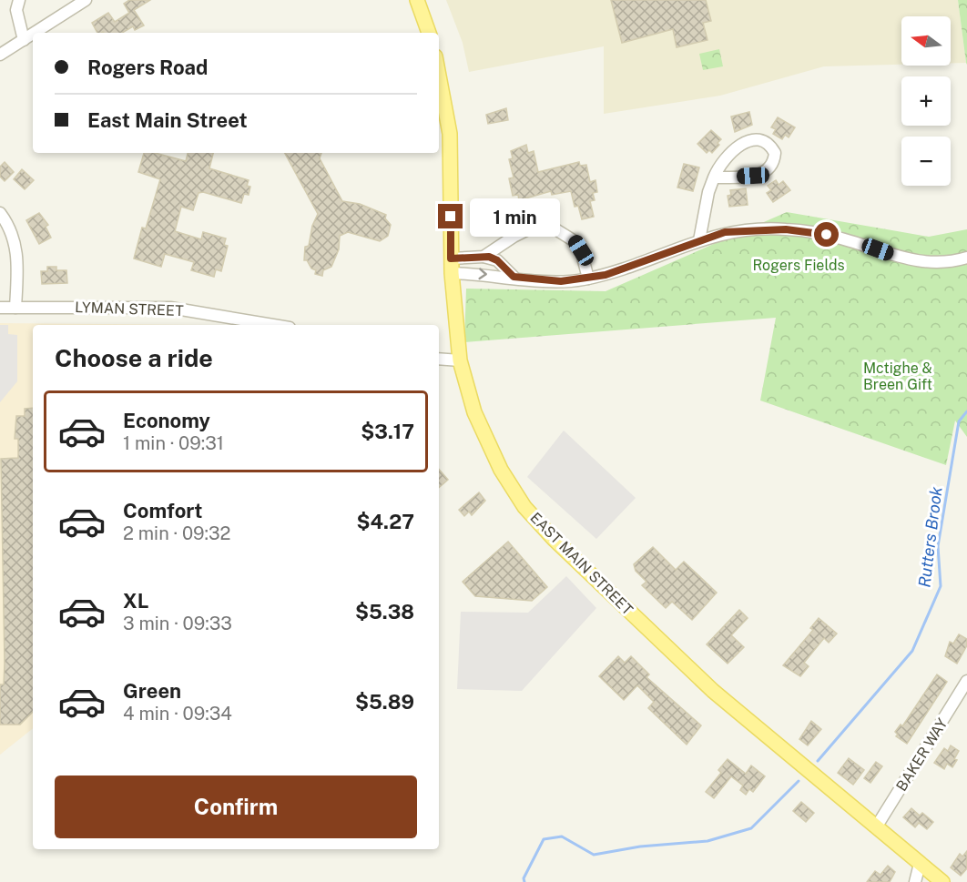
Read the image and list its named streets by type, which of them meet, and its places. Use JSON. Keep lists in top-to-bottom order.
{
  "streets": {
    "main road": ["EAST MAIN STREET"],
    "street": ["LYMAN STREET", "BAKER WAY"]
  },
  "crossings": [
    ["EAST MAIN STREET", "BAKER WAY"]
  ],
  "water": ["Rutters Brook"],
  "parks": ["Rogers Fields", "Mctighe & Breen Gift"],
  "north": "left",
  "page": {
    "map_buttons": ["+", "−"],
    "banner": ["Rogers Road", "East Main Street"],
    "bubble": "1 min",
    "heading": "Choose a ride",
    "list": [
      {
        "name": "Economy",
        "note": "1 min · 09:31",
        "value": "$3.17"
      },
      {
        "name": "Comfort",
        "note": "2 min · 09:32",
        "value": "$4.27"
      },
      {
        "name": "XL",
        "note": "3 min · 09:33",
        "value": "$5.38"
      },
      {
        "name": "Green",
        "note": "4 min · 09:34",
        "value": "$5.89"
      }
    ],
    "buttons": "Confirm"
  }
}
